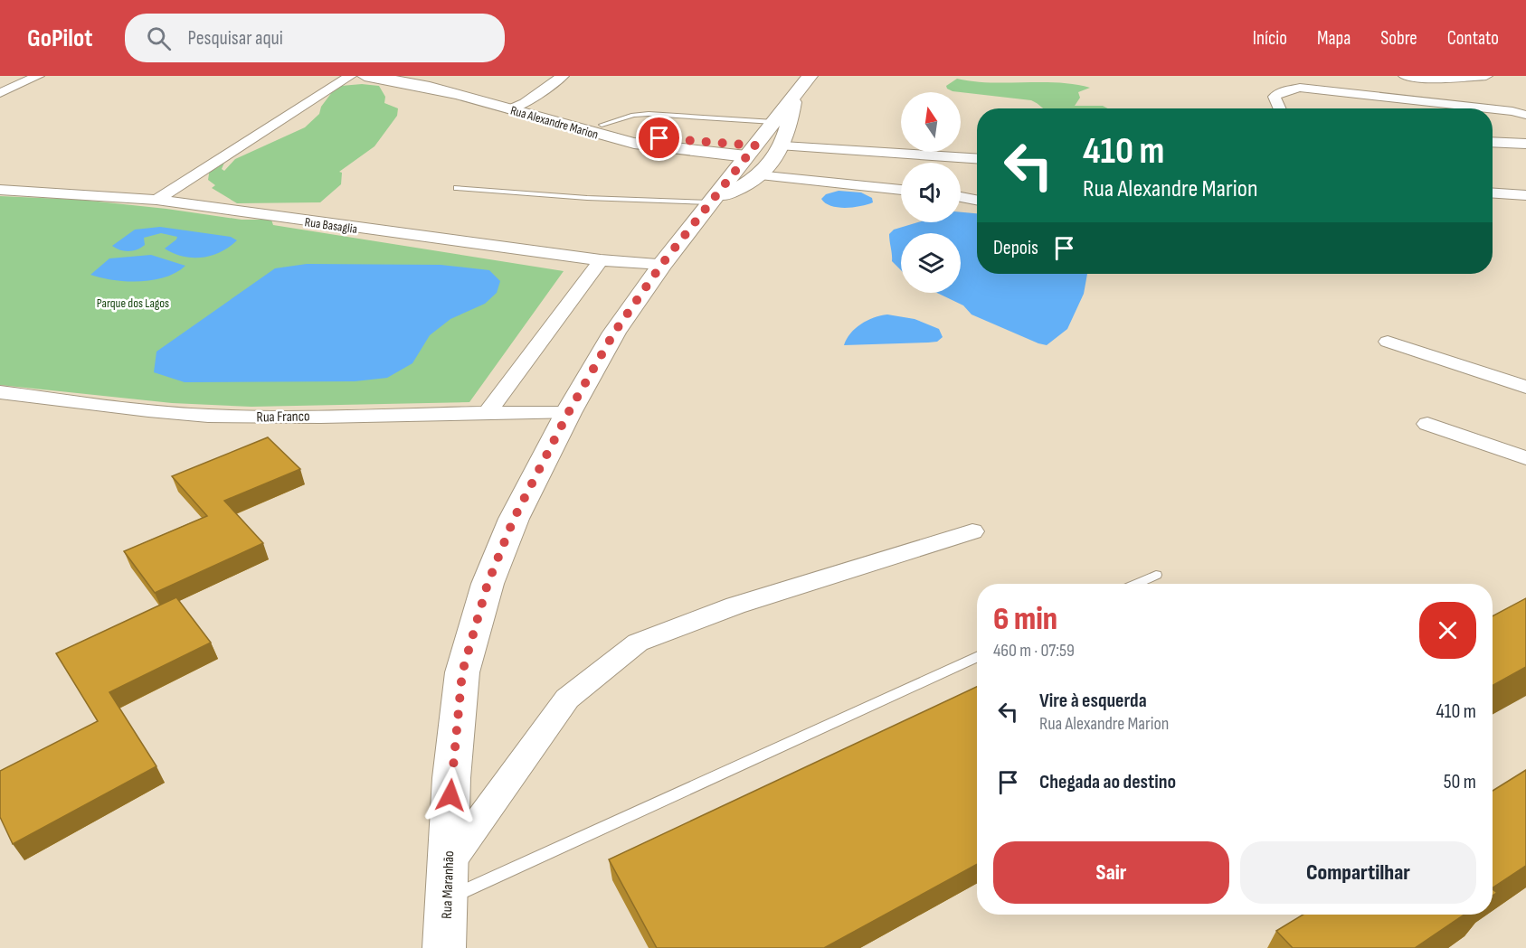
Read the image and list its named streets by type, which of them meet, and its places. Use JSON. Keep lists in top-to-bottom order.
{
  "streets": {
    "main road": ["Rua Maranhão"],
    "street": ["Rua Alexandre Marion", "Rua Basaglia", "Rua Franco"]
  },
  "crossings": [
    ["Rua Alexandre Marion", "Rua Maranhão"],
    ["Rua Basaglia", "Rua Maranhão"],
    ["Rua Franco", "Rua Maranhão"]
  ],
  "parks": ["Parque dos Lagos"],
  "north": "top",
  "page": {
    "header": "GoPilot",
    "search": "Pesquisar aqui",
    "nav": [
      "Início",
      "Mapa",
      "Sobre",
      "Contato"
    ],
    "turn": ["410 m", "Rua Alexandre Marion"],
    "then": "Depois",
    "heading": ["6 min", "460 m · 07:59"],
    "list": [
      {
        "name": "Vire à esquerda",
        "note": "Rua Alexandre Marion",
        "value": "410 m"
      },
      {
        "name": "Chegada ao destino",
        "value": "50 m"
      }
    ],
    "buttons": ["Sair", "Compartilhar"]
  }
}
